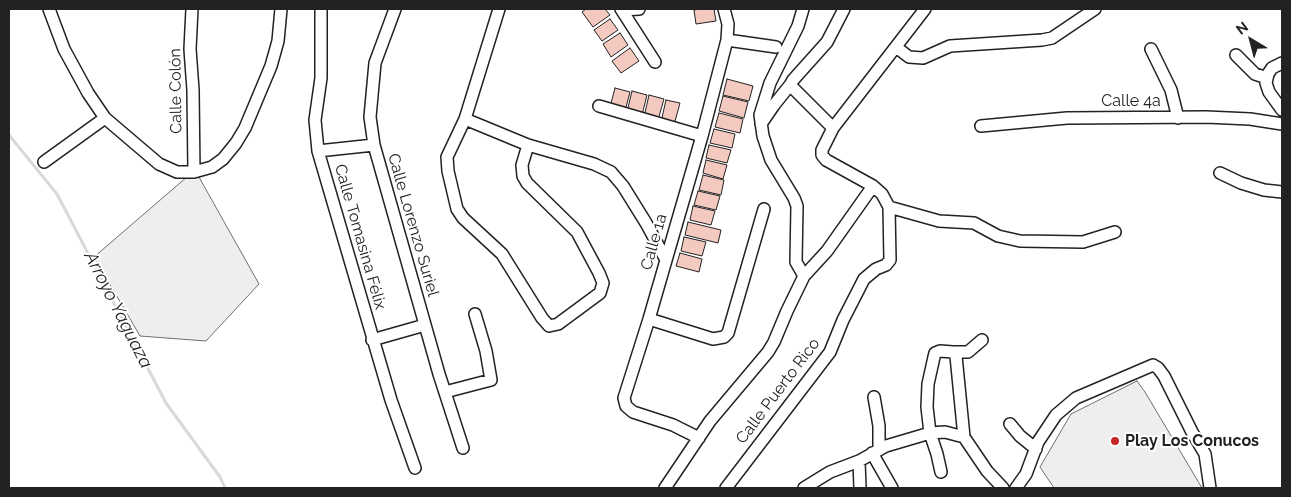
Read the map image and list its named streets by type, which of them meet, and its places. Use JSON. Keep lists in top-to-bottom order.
{
  "streets": {
    "street": [
      "Calle Colón",
      "Calle 4a",
      "Calle Lorenzo Suriel",
      "Calle Tomasina Félix",
      "Calle 1a",
      "Calle Puerto Rico"
    ]
  },
  "water": ["Arroyo Yaguaza"],
  "places": ["Play Los Conucos"],
  "north": "top left"
}
